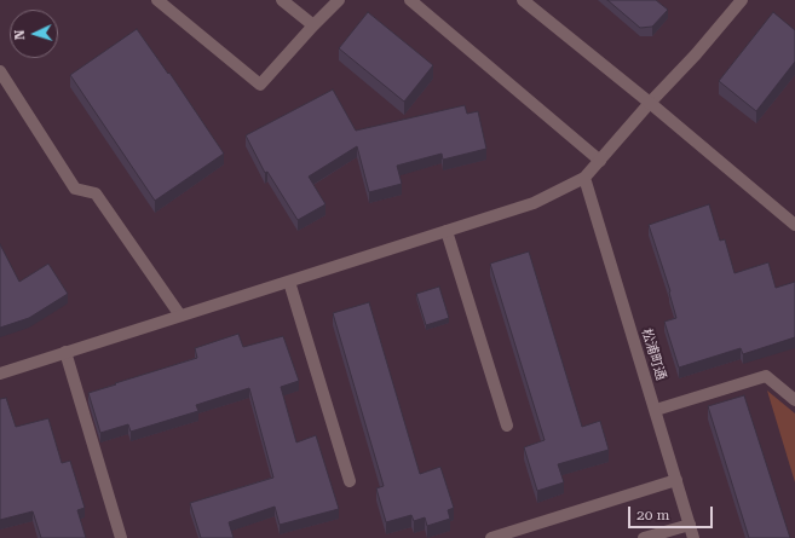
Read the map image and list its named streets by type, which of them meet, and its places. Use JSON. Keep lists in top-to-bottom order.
{
  "streets": {
    "street": ["松浦町通"]
  },
  "scale_bar": "20 m",
  "north": "left"
}
